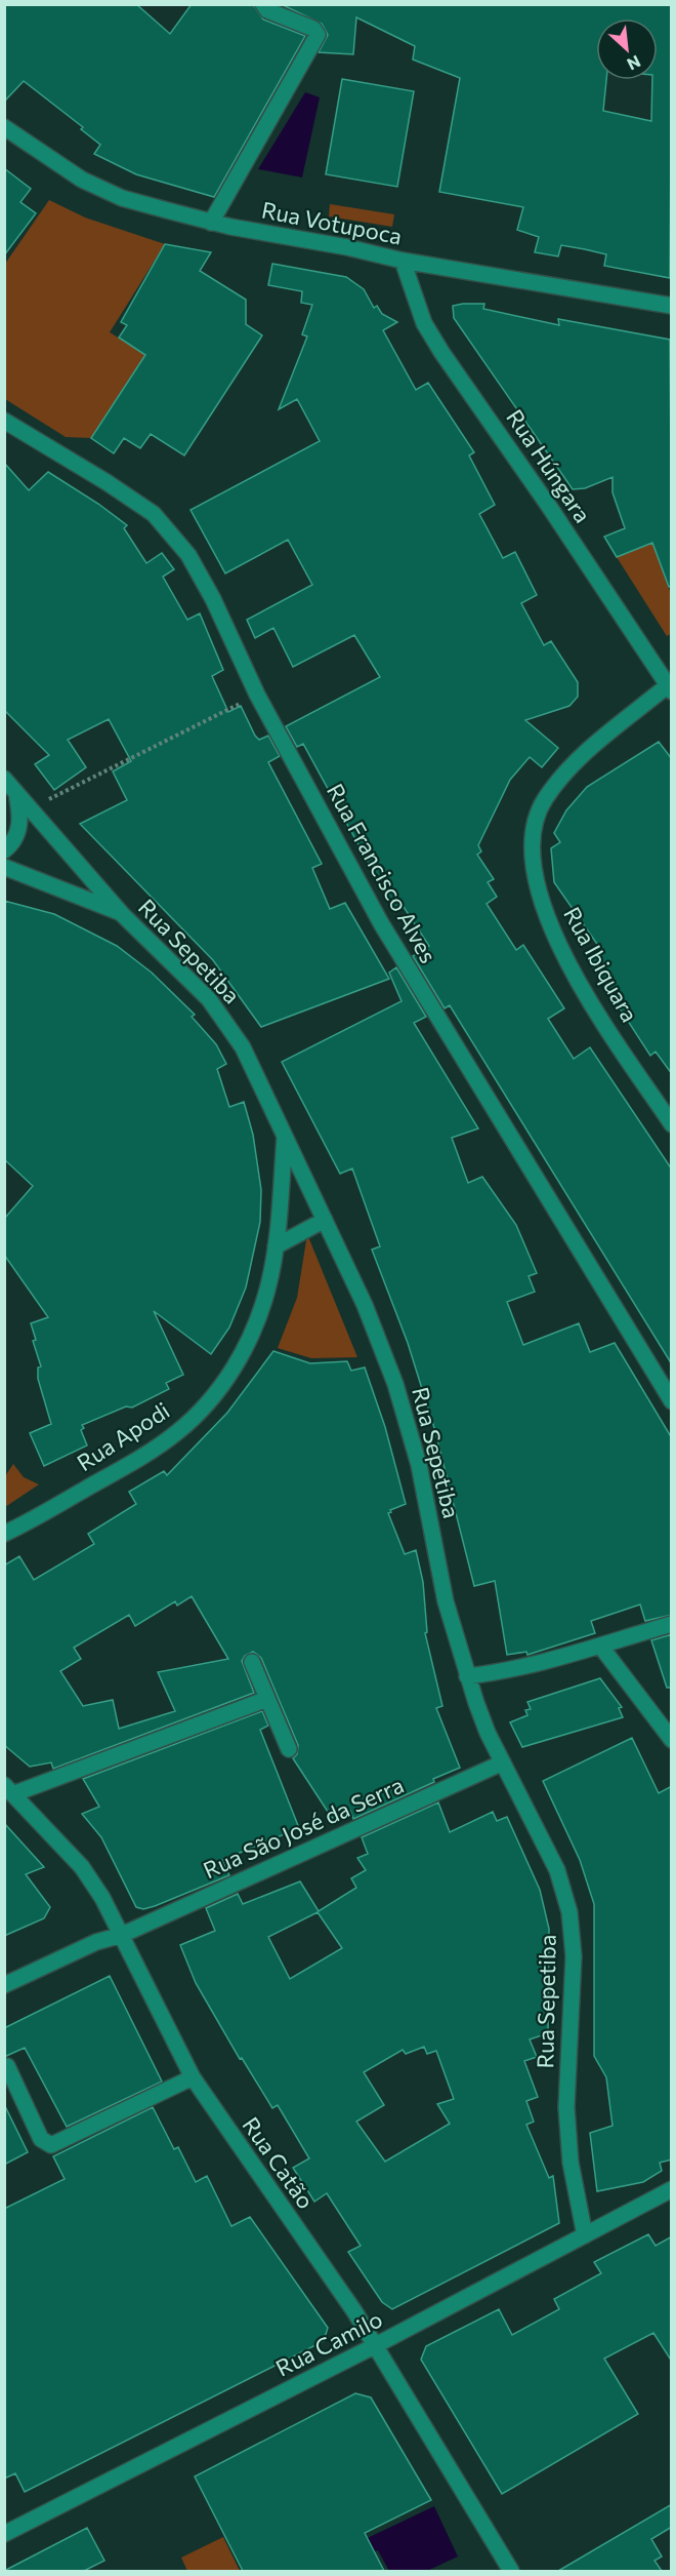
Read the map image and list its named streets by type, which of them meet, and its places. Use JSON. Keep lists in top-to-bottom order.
{
  "streets": {
    "street": [
      "Rua Votupoca",
      "Rua Húngara",
      "Rua Francisco Alves",
      "Rua Sepetiba",
      "Rua Ibiquara",
      "Rua Apodi",
      "Rua São José da Serra",
      "Rua Catão",
      "Rua Camilo"
    ]
  },
  "crossings": [
    ["Rua Votupoca", "Rua Húngara"],
    ["Rua Húngara", "Rua Ibiquara"],
    ["Rua Sepetiba", "Rua Apodi"],
    ["Rua Sepetiba", "Rua São José da Serra"],
    ["Rua Sepetiba", "Rua Camilo"],
    ["Rua São José da Serra", "Rua Catão"],
    ["Rua Catão", "Rua Camilo"]
  ],
  "north": "bottom right"
}
